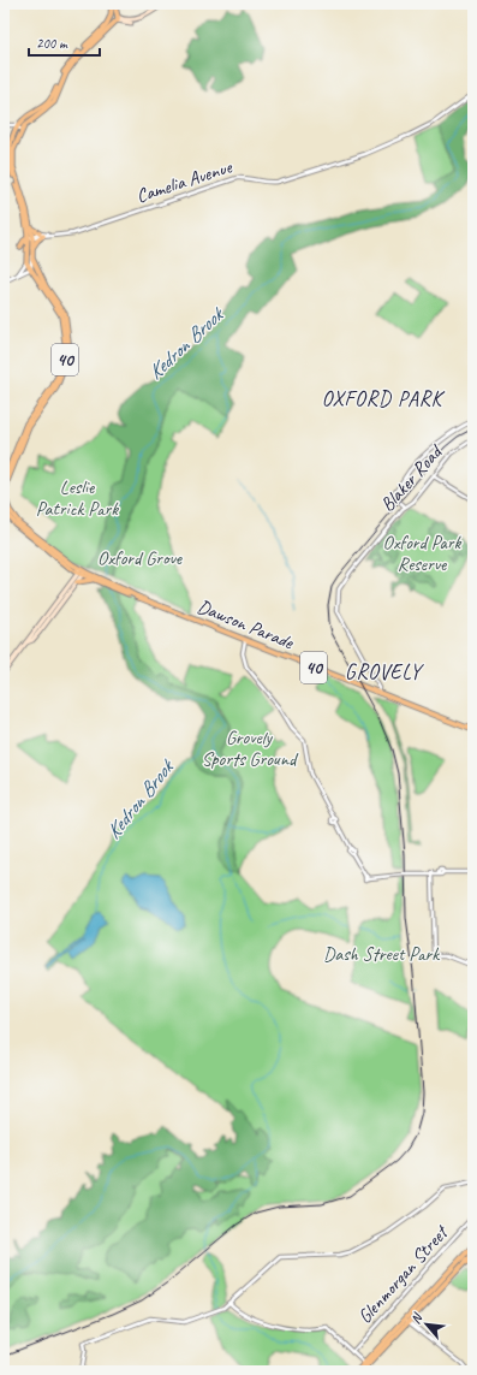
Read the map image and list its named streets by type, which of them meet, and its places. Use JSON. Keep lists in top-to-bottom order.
{
  "streets": {
    "main road": ["40", "Dawson Parade"],
    "street": ["Camelia Avenue", "Blaker Road", "Glenmorgan Street"]
  },
  "crossings": [
    ["Camelia Avenue", "40"],
    ["40", "Dawson Parade"],
    ["Blaker Road", "Dawson Parade"]
  ],
  "districts": ["OXFORD PARK", "GROVELY"],
  "water": ["Kedron Brook"],
  "parks": [
    "Leslie Patrick Park",
    "Oxford Park Reserve",
    "Oxford Grove",
    "Grovely Sports Ground",
    "Dash Street Park"
  ],
  "scale_bar": "200 m",
  "north": "top left"
}
